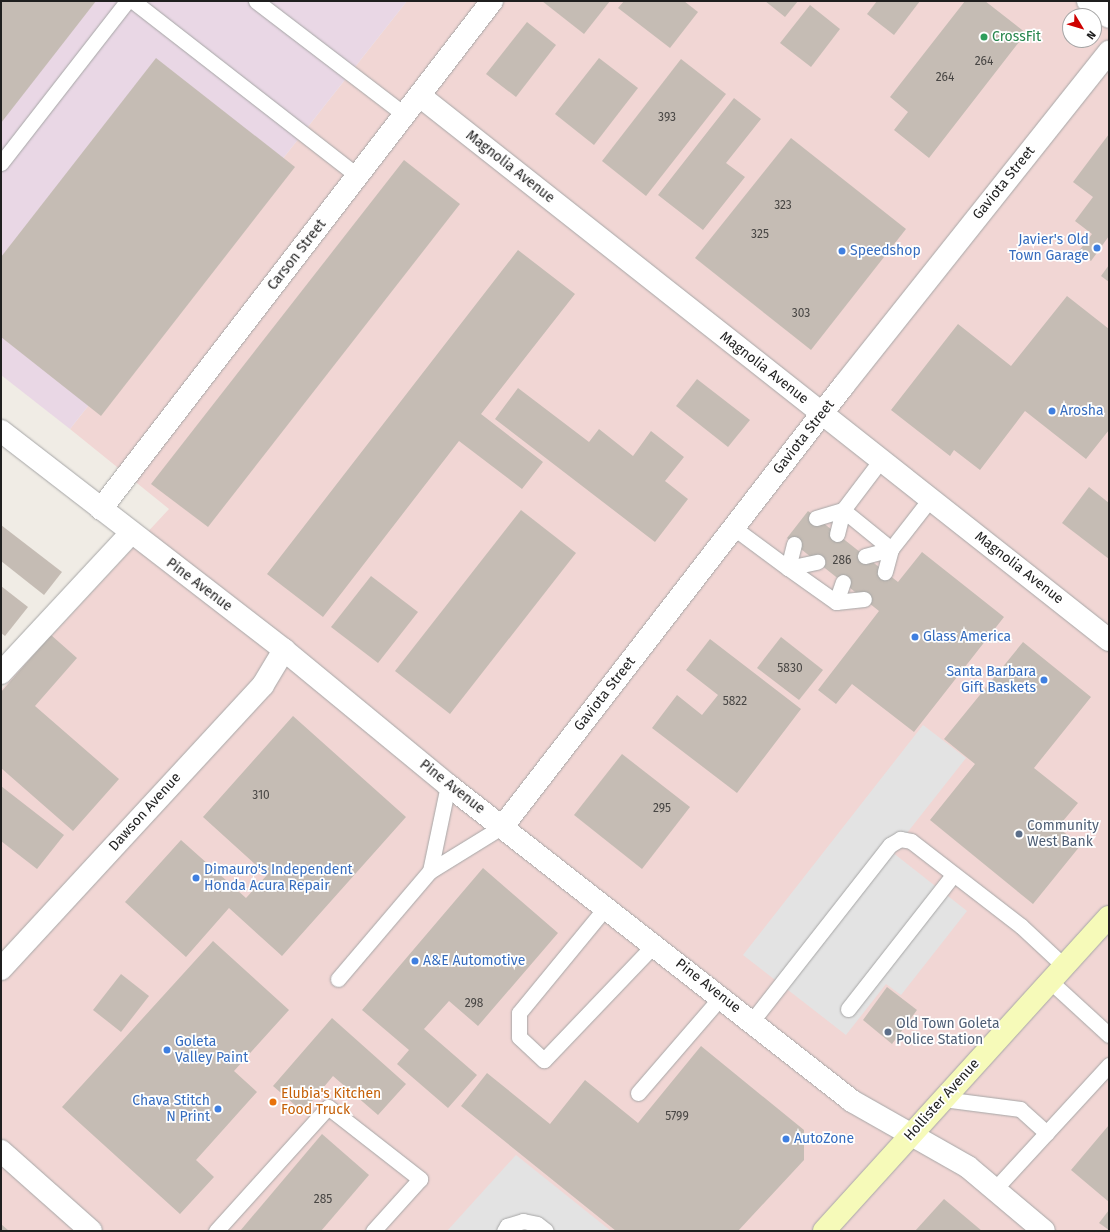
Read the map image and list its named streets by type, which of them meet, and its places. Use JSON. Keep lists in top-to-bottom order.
{
  "streets": {
    "main road": ["Hollister Avenue"],
    "street": [
      "Magnolia Avenue",
      "Gaviota Street",
      "Carson Street",
      "Pine Avenue",
      "Dawson Avenue"
    ]
  },
  "crossings": [
    ["Magnolia Avenue", "Gaviota Street"],
    ["Magnolia Avenue", "Carson Street"],
    ["Gaviota Street", "Pine Avenue"],
    ["Carson Street", "Pine Avenue"],
    ["Pine Avenue", "Dawson Avenue"],
    ["Pine Avenue", "Hollister Avenue"]
  ],
  "places": [
    "CrossFit",
    "Javier's Old Town Garage",
    "Speedshop",
    "Arosha",
    "Glass America",
    "Santa Barbara Gift Baskets",
    "Community West Bank",
    "Dimauro's Independent Honda Acura Repair",
    "A&E Automotive",
    "Old Town Goleta Police Station",
    "Goleta Valley Paint",
    "Elubia's Kitchen Food Truck",
    "Chava Stitch N Print",
    "AutoZone"
  ],
  "house_numbers": [
    "264",
    "264",
    "393",
    "323",
    "325",
    "303",
    "286",
    "5830",
    "5822",
    "310",
    "295",
    "298",
    "5799",
    "285"
  ],
  "north": "bottom right"
}
